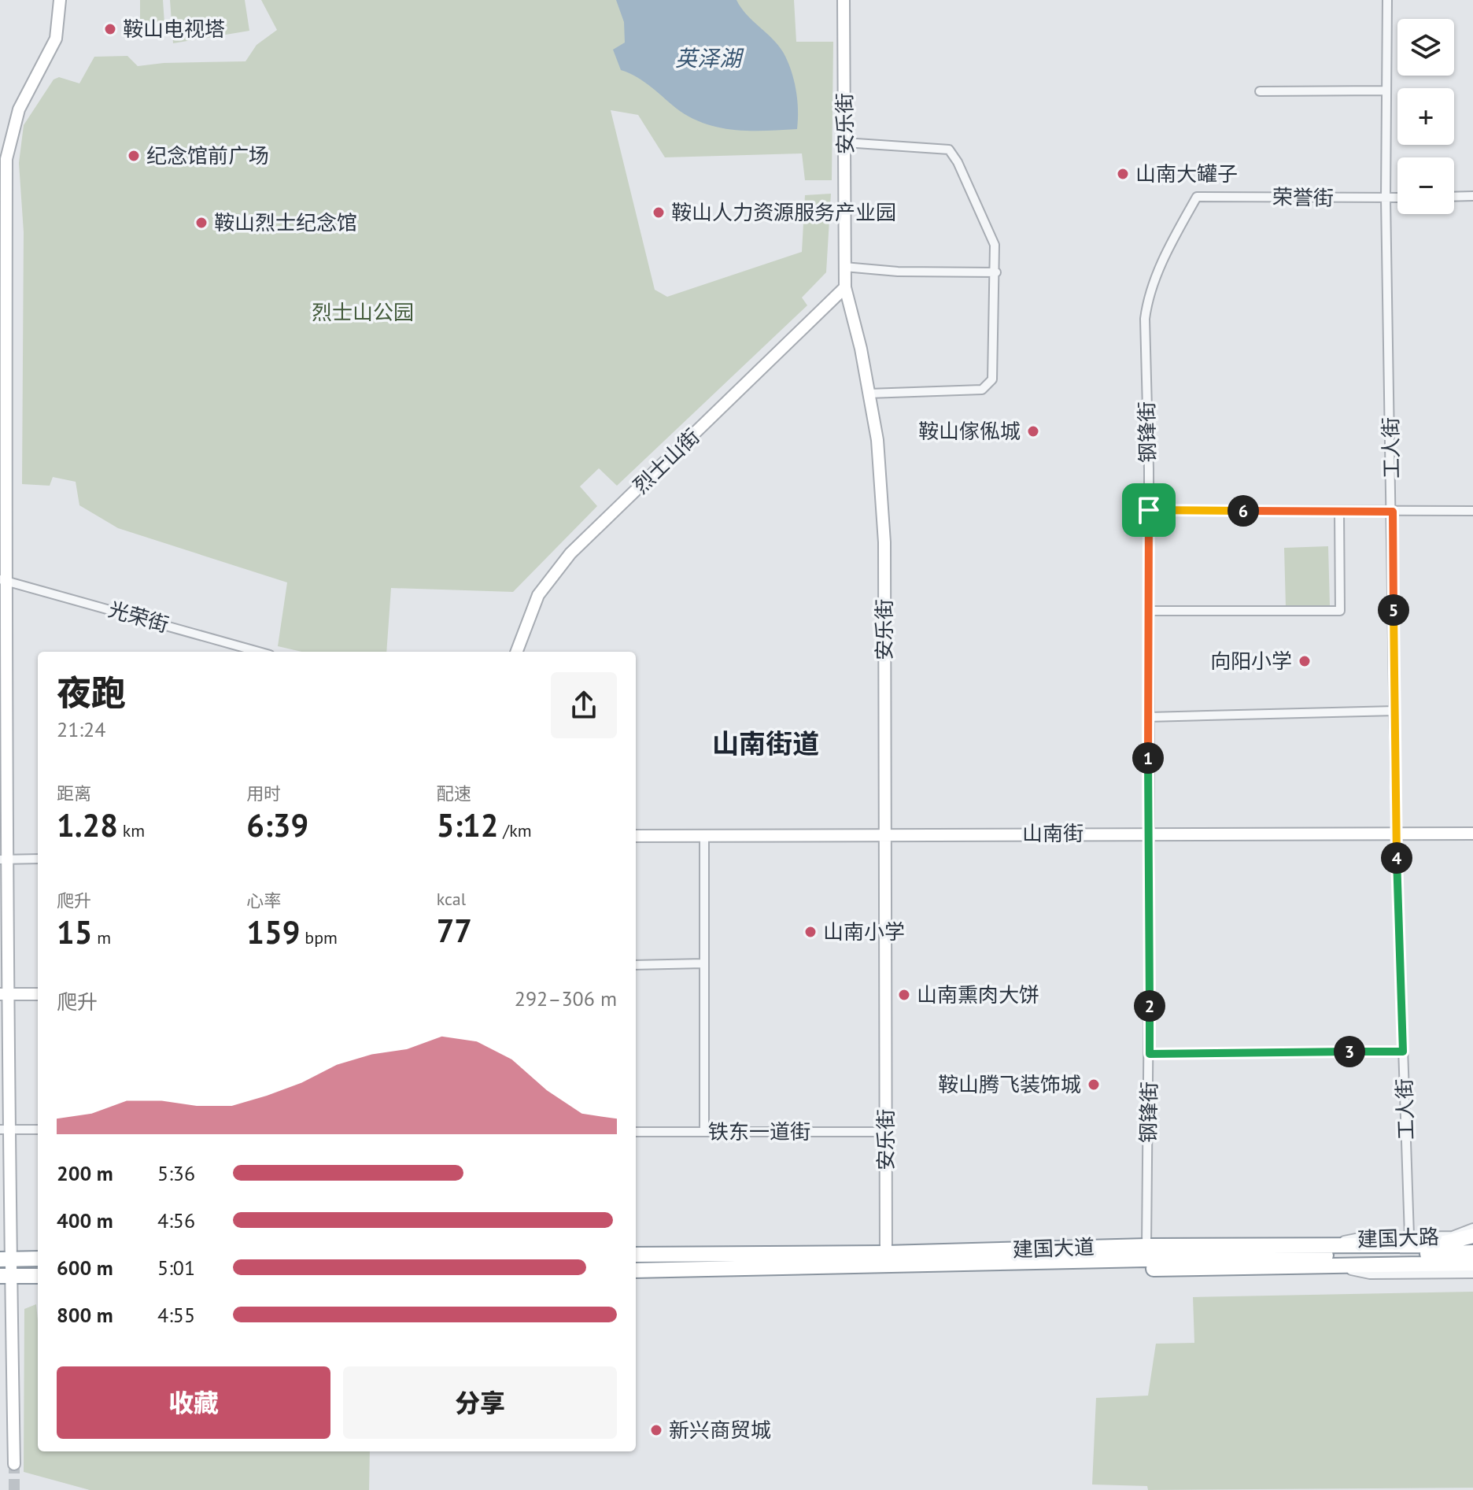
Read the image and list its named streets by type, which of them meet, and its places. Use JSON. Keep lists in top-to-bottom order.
{
  "streets": {
    "highway": ["建国大道"],
    "main road": ["安乐街", "烈士山街", "山南街"],
    "street": [
      "荣誉街",
      "钢锋街",
      "工人街",
      "光荣街",
      "铁东一道街",
      "建国大路"
    ]
  },
  "crossings": [
    ["安乐街", "烈士山街"],
    ["安乐街", "山南街"],
    ["安乐街", "铁东一道街"],
    ["安乐街", "建国大道"],
    ["荣誉街", "钢锋街"],
    ["荣誉街", "工人街"],
    ["钢锋街", "山南街"],
    ["钢锋街", "建国大道"],
    ["工人街", "山南街"],
    ["工人街", "建国大路"],
    ["建国大路", "建国大道"]
  ],
  "districts": ["山南街道"],
  "water": ["英泽湖"],
  "parks": ["烈士山公园"],
  "places": [
    "鞍山电视塔",
    "纪念馆前广场",
    "山南大罐子",
    "鞍山人力资源服务产业园",
    "鞍山烈士纪念馆",
    "鞍山傢俬城",
    "向阳小学",
    "山南小学",
    "山南熏肉大饼",
    "鞍山腾飞装饰城",
    "新兴商贸城"
  ],
  "page": {
    "map_buttons": ["+", "−"],
    "pins": [
      "6",
      "5",
      "1",
      "4",
      "2",
      "3"
    ],
    "heading": ["夜跑", "21:24"],
    "stats": [
      ["距离", "1.28 km"],
      ["用时", "6:39"],
      ["配速", "5:12 /km"],
      ["爬升", "15 m"],
      ["心率", "159 bpm"],
      ["kcal", "77"]
    ],
    "chart": ["爬升", "292–306 m"],
    "list": [
      {
        "name": "200 m",
        "note": "5:36"
      },
      {
        "name": "400 m",
        "note": "4:56"
      },
      {
        "name": "600 m",
        "note": "5:01"
      },
      {
        "name": "800 m",
        "note": "4:55"
      }
    ],
    "buttons": ["收藏", "分享"]
  }
}
